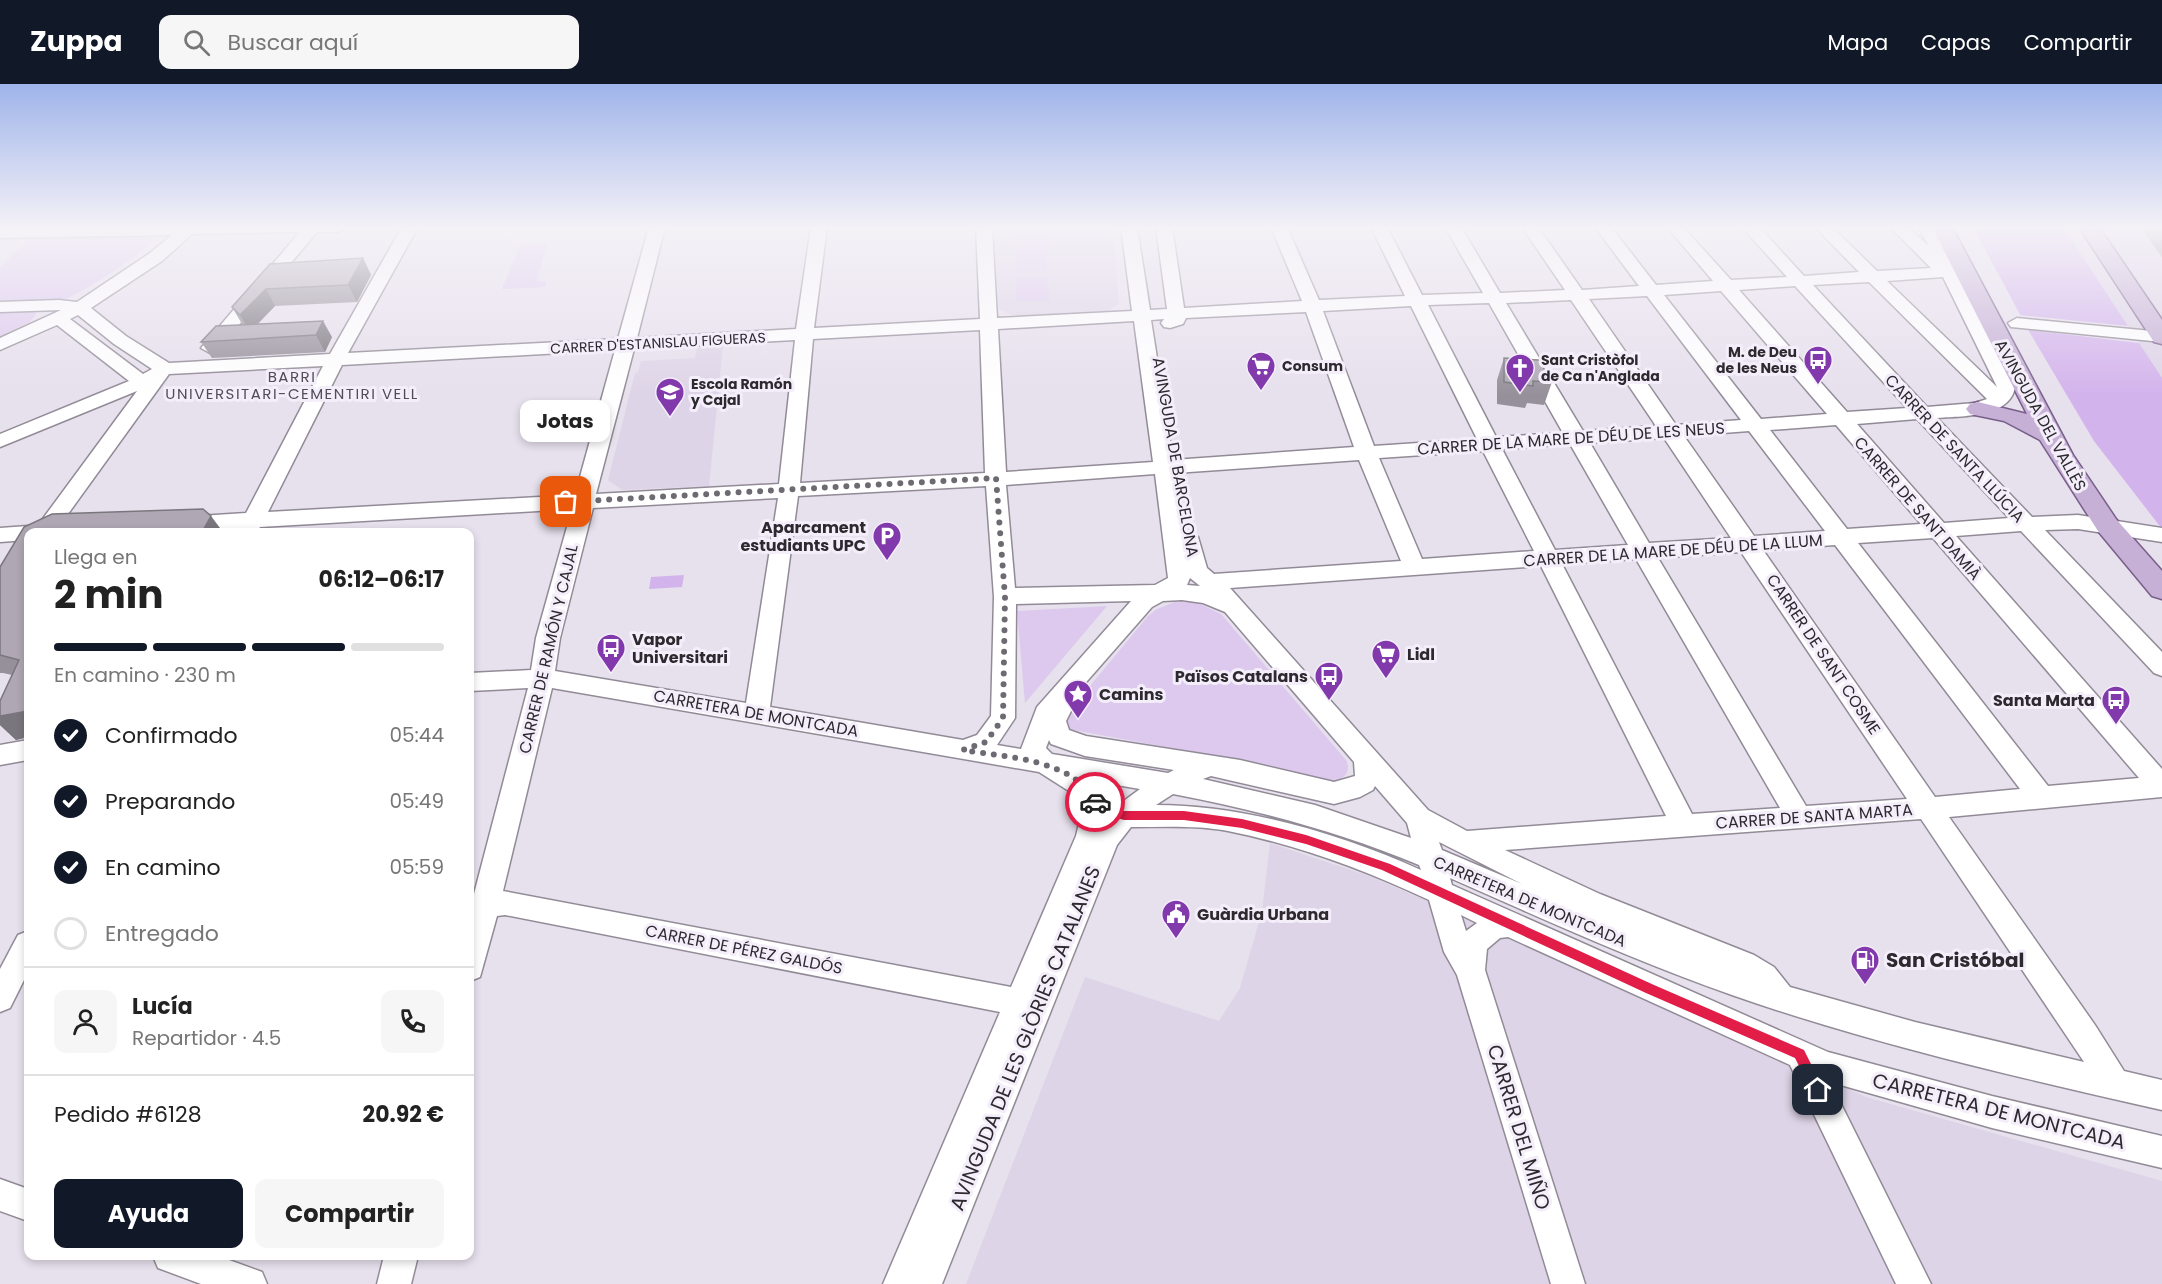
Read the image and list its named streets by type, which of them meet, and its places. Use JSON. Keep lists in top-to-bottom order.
{
  "streets": {
    "main road": ["AVINGUDA DEL VALLÈS"],
    "street": [
      "CARRER D'ESTANISLAU FIGUERAS",
      "CARRER DE LA MARE DE DÉU DE LES NEUS",
      "CARRER DE SANTA LLÚCIA",
      "AVINGUDA DE BARCELONA",
      "CARRER DE SANT DAMIÀ",
      "CARRER DE LA MARE DE DÉU DE LA LLUM",
      "CARRER DE RAMÓN Y CAJAL",
      "CARRER DE SANT COSME",
      "CARRETERA DE MONTCADA",
      "CARRER DE SANTA MARTA",
      "CARRER DE PÉREZ GALDÓS",
      "AVINGUDA DE LES GLÒRIES CATALANES",
      "CARRER DEL MIÑO"
    ]
  },
  "crossings": [
    ["CARRER D'ESTANISLAU FIGUERAS", "AVINGUDA DE BARCELONA"],
    ["CARRER D'ESTANISLAU FIGUERAS", "CARRER DE SANT DAMIÀ"],
    ["CARRER D'ESTANISLAU FIGUERAS", "CARRER DE RAMÓN Y CAJAL"],
    ["CARRER D'ESTANISLAU FIGUERAS", "CARRER DE SANT COSME"],
    ["AVINGUDA DEL VALLÈS", "CARRER DE LA MARE DE DÉU DE LES NEUS"],
    ["AVINGUDA DEL VALLÈS", "CARRER DE LA MARE DE DÉU DE LA LLUM"],
    ["CARRER DE LA MARE DE DÉU DE LES NEUS", "CARRER DE SANTA LLÚCIA"],
    ["CARRER DE LA MARE DE DÉU DE LES NEUS", "AVINGUDA DE BARCELONA"],
    ["CARRER DE LA MARE DE DÉU DE LES NEUS", "CARRER DE SANT DAMIÀ"],
    ["CARRER DE LA MARE DE DÉU DE LES NEUS", "CARRER DE RAMÓN Y CAJAL"],
    ["CARRER DE LA MARE DE DÉU DE LES NEUS", "CARRER DE SANT COSME"],
    ["CARRER DE SANTA LLÚCIA", "CARRER DE LA MARE DE DÉU DE LA LLUM"],
    ["AVINGUDA DE BARCELONA", "CARRER DE LA MARE DE DÉU DE LA LLUM"],
    ["AVINGUDA DE BARCELONA", "CARRETERA DE MONTCADA"],
    ["AVINGUDA DE BARCELONA", "CARRER DEL MIÑO"],
    ["CARRER DE SANT DAMIÀ", "CARRER DE LA MARE DE DÉU DE LA LLUM"],
    ["CARRER DE SANT DAMIÀ", "CARRER DE SANTA MARTA"],
    ["CARRER DE LA MARE DE DÉU DE LA LLUM", "CARRER DE SANT COSME"],
    ["CARRER DE RAMÓN Y CAJAL", "CARRETERA DE MONTCADA"],
    ["CARRER DE RAMÓN Y CAJAL", "CARRER DE PÉREZ GALDÓS"],
    ["CARRER DE SANT COSME", "CARRETERA DE MONTCADA"],
    ["CARRER DE SANT COSME", "CARRER DE SANTA MARTA"],
    ["CARRETERA DE MONTCADA", "CARRER DE SANTA MARTA"],
    ["CARRETERA DE MONTCADA", "AVINGUDA DE LES GLÒRIES CATALANES"],
    ["CARRETERA DE MONTCADA", "CARRER DEL MIÑO"],
    ["CARRER DE PÉREZ GALDÓS", "AVINGUDA DE LES GLÒRIES CATALANES"]
  ],
  "districts": ["BARRI UNIVERSITARI-CEMENTIRI VELL"],
  "places": {
    "bus stop": [
      "M. de Deu de les Neus",
      "Vapor Universitari",
      "Països Catalans",
      "Santa Marta"
    ],
    "supermarket": ["Consum", "Lidl"],
    "church": ["Sant Cristòfol de Ca n'Anglada"],
    "school or university": ["Escola Ramón y Cajal"],
    "other": ["Jotas"],
    "parking": ["Aparcament estudiants UPC"],
    "place": ["Camins"],
    "public building": ["Guàrdia Urbana"],
    "fuel station": ["San Cristóbal"]
  },
  "page": {
    "header": "Zuppa",
    "search": "Buscar aquí",
    "nav": ["Mapa", "Capas", "Compartir"],
    "bubble": "Jotas",
    "heading": ["2 min", "Llega en", "06:12–06:17"],
    "panel": [
      "Lucía",
      "Repartidor · 4.5",
      "Pedido #6128",
      "20.92 €"
    ],
    "bar": "En camino · 230 m",
    "list": [
      ["Confirmado", "05:44"],
      ["Preparando", "05:49"],
      ["En camino", "05:59"],
      "Entregado"
    ],
    "buttons": ["Ayuda", "Compartir"]
  }
}
